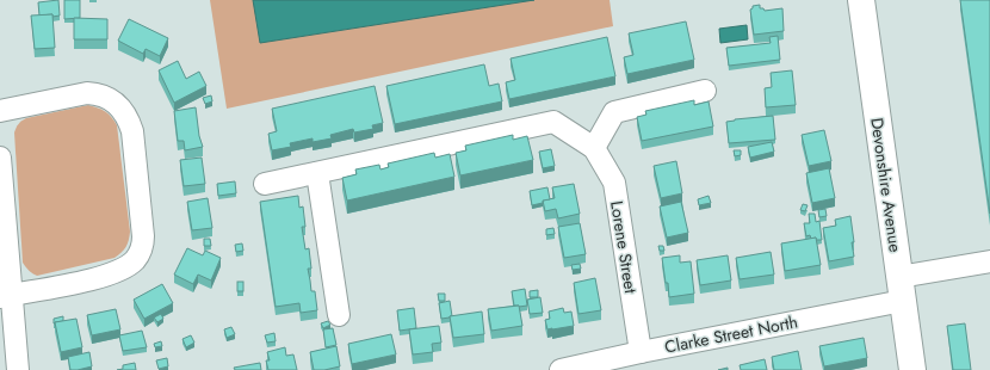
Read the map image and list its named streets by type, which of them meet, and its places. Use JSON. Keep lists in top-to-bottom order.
{
  "streets": {
    "main road": ["Devonshire Avenue"],
    "street": ["Lorene Street", "Clarke Street North"]
  },
  "crossings": [
    ["Devonshire Avenue", "Clarke Street North"],
    ["Lorene Street", "Clarke Street North"]
  ]
}
